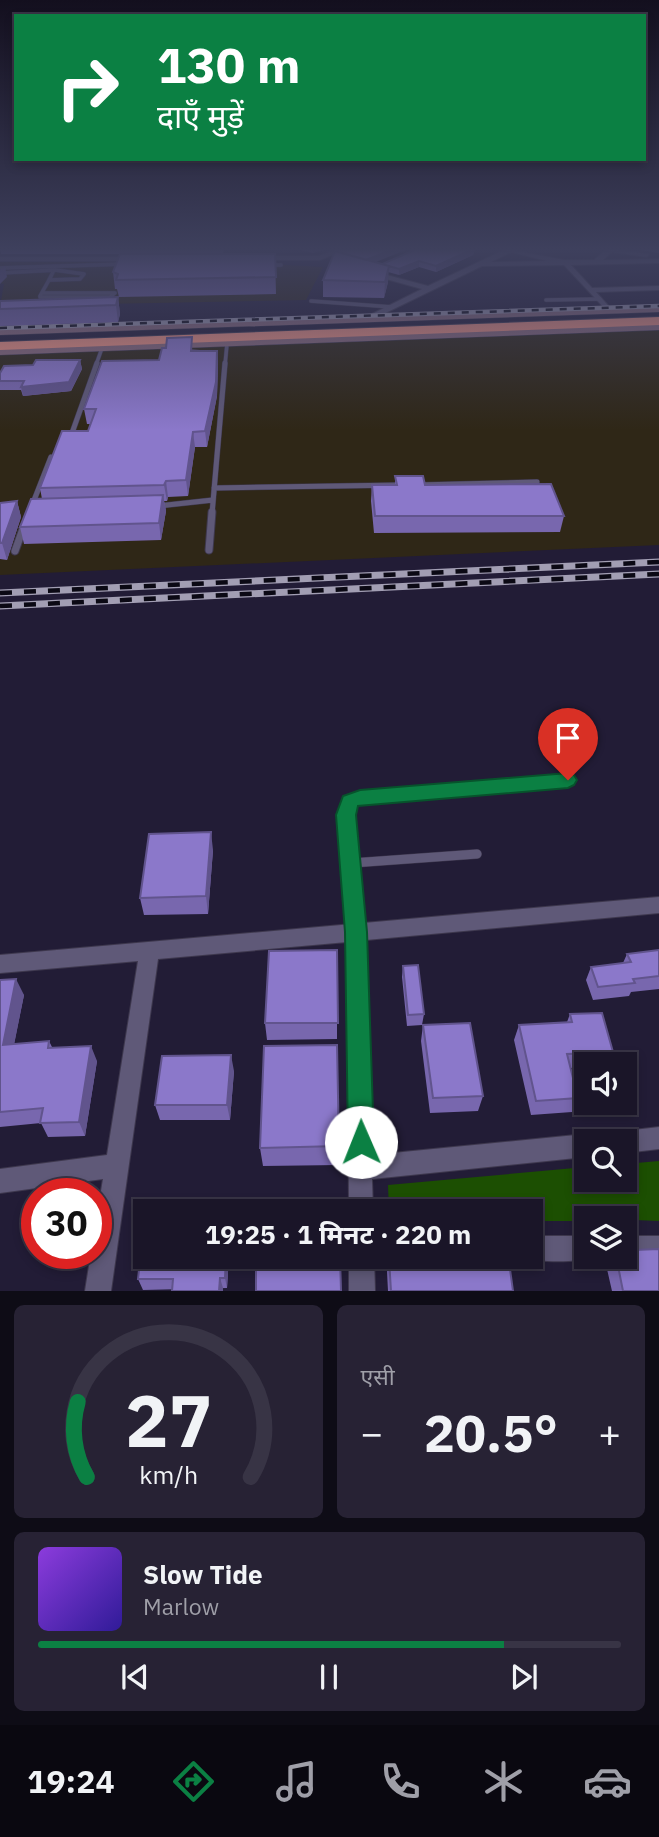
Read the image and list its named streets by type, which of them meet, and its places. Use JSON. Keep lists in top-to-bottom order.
{
  "page": {
    "turn": ["130 m", "दाएँ मुड़ें"],
    "limit": "30",
    "trip": "19:25 · 1 मिनट · 220 m",
    "tile": "एसी",
    "heat": ["−", "20.5°", "+"],
    "song": ["Slow Tide", "Marlow"],
    "tabs": "19:24",
    "gauge": ["27", "km/h"]
  }
}
